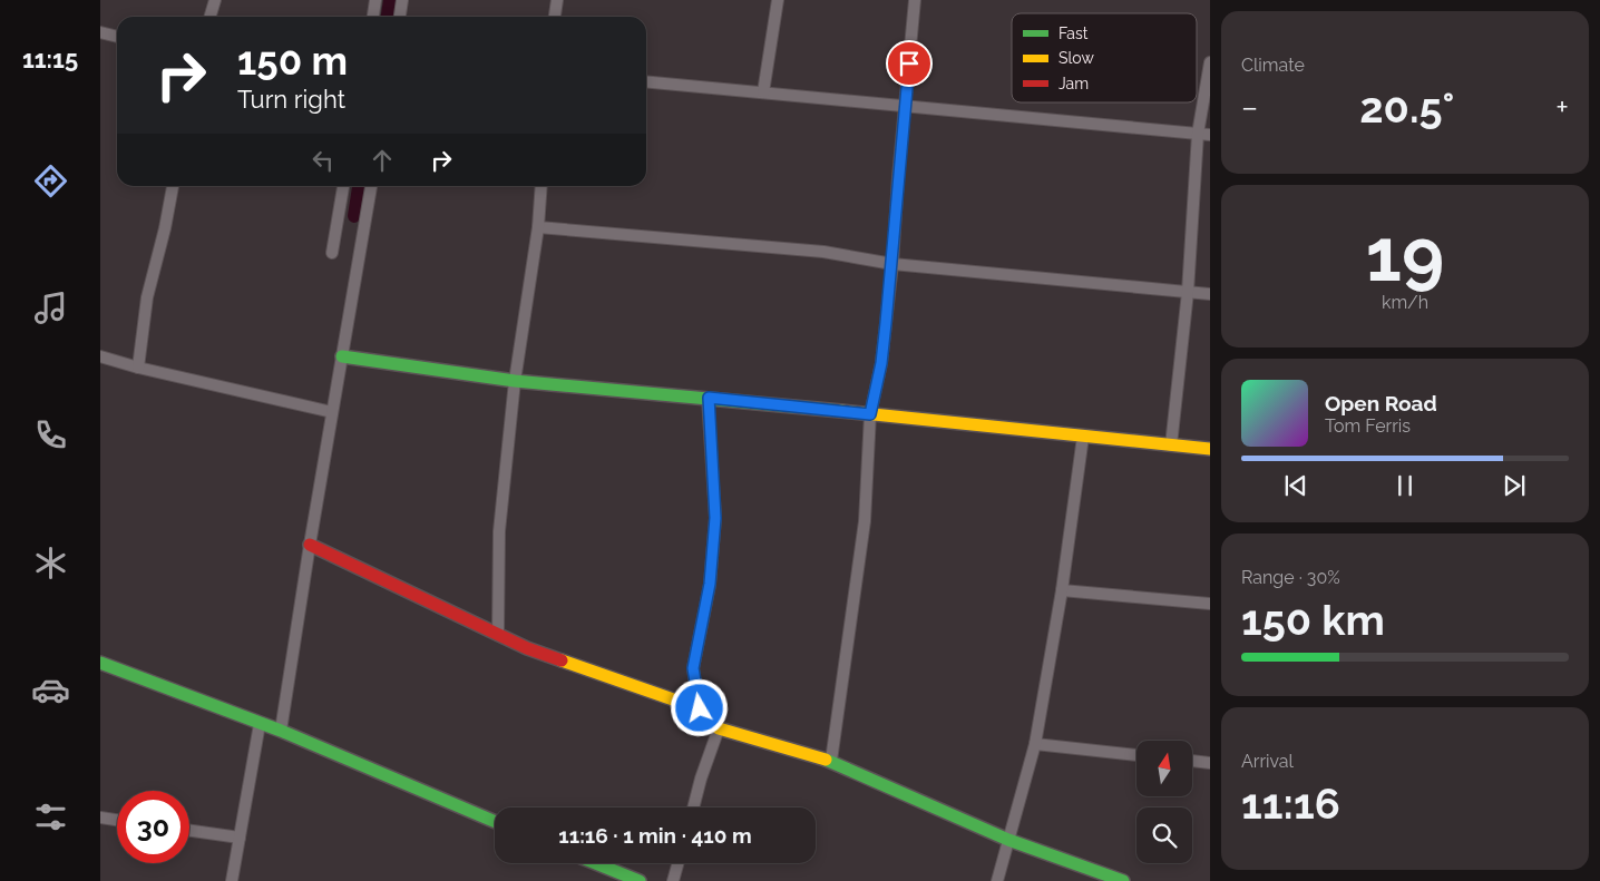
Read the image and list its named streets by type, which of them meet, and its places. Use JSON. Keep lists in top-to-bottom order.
{
  "legend": ["Fast", "Slow", "Jam"],
  "north": "top",
  "page": {
    "tabs": "11:15",
    "tile": [
      "Climate",
      ["19", "km/h"],
      ["Range · 30%", "150 km"],
      ["Arrival", "11:16"]
    ],
    "turn": ["150 m", "Turn right"],
    "heat": ["−", "20.5°", "+"],
    "song": ["Open Road", "Tom Ferris"],
    "limit": "30",
    "trip": "11:16 · 1 min · 410 m"
  }
}
